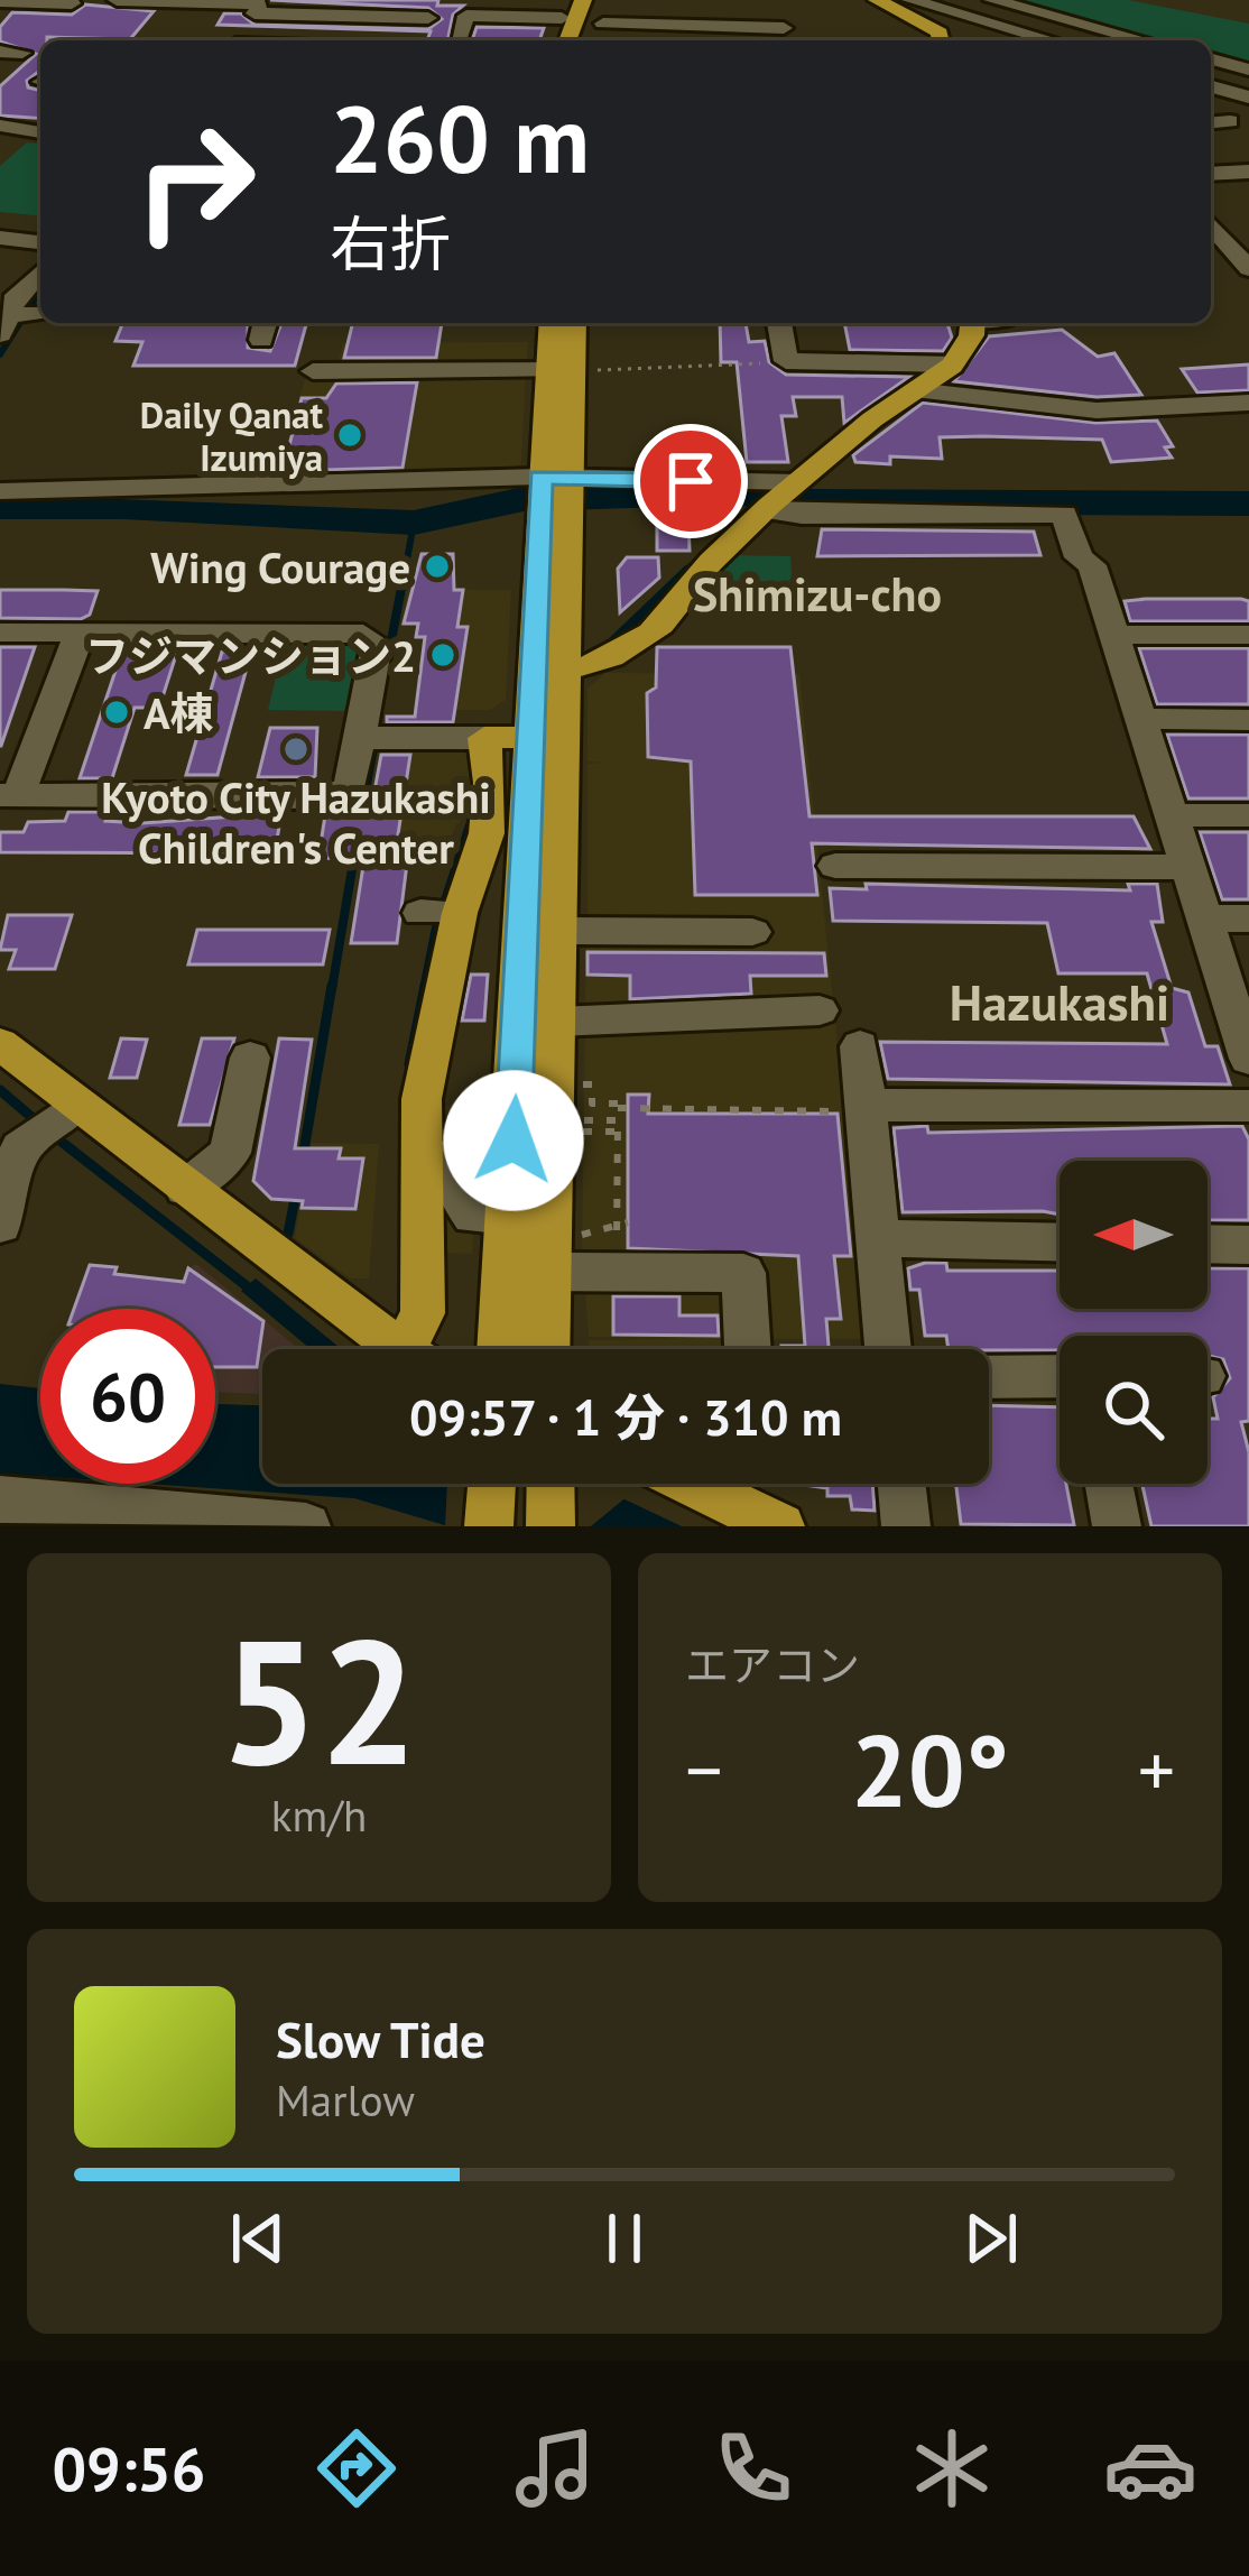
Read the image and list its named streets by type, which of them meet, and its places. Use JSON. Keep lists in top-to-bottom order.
{
  "districts": ["Shimizu-cho", "Hazukashi"],
  "places": [
    "Daily Qanat Izumiya",
    "Wing Courage",
    "フジマンション2",
    "A棟",
    "Kyoto City Hazukashi Children's Center"
  ],
  "north": "left",
  "page": {
    "turn": ["260 m", "右折"],
    "limit": "60",
    "trip": "09:57 · 1 分 · 310 m",
    "tile": [
      ["52", "km/h"],
      "エアコン"
    ],
    "heat": ["−", "20°", "+"],
    "song": ["Slow Tide", "Marlow"],
    "tabs": "09:56"
  }
}
